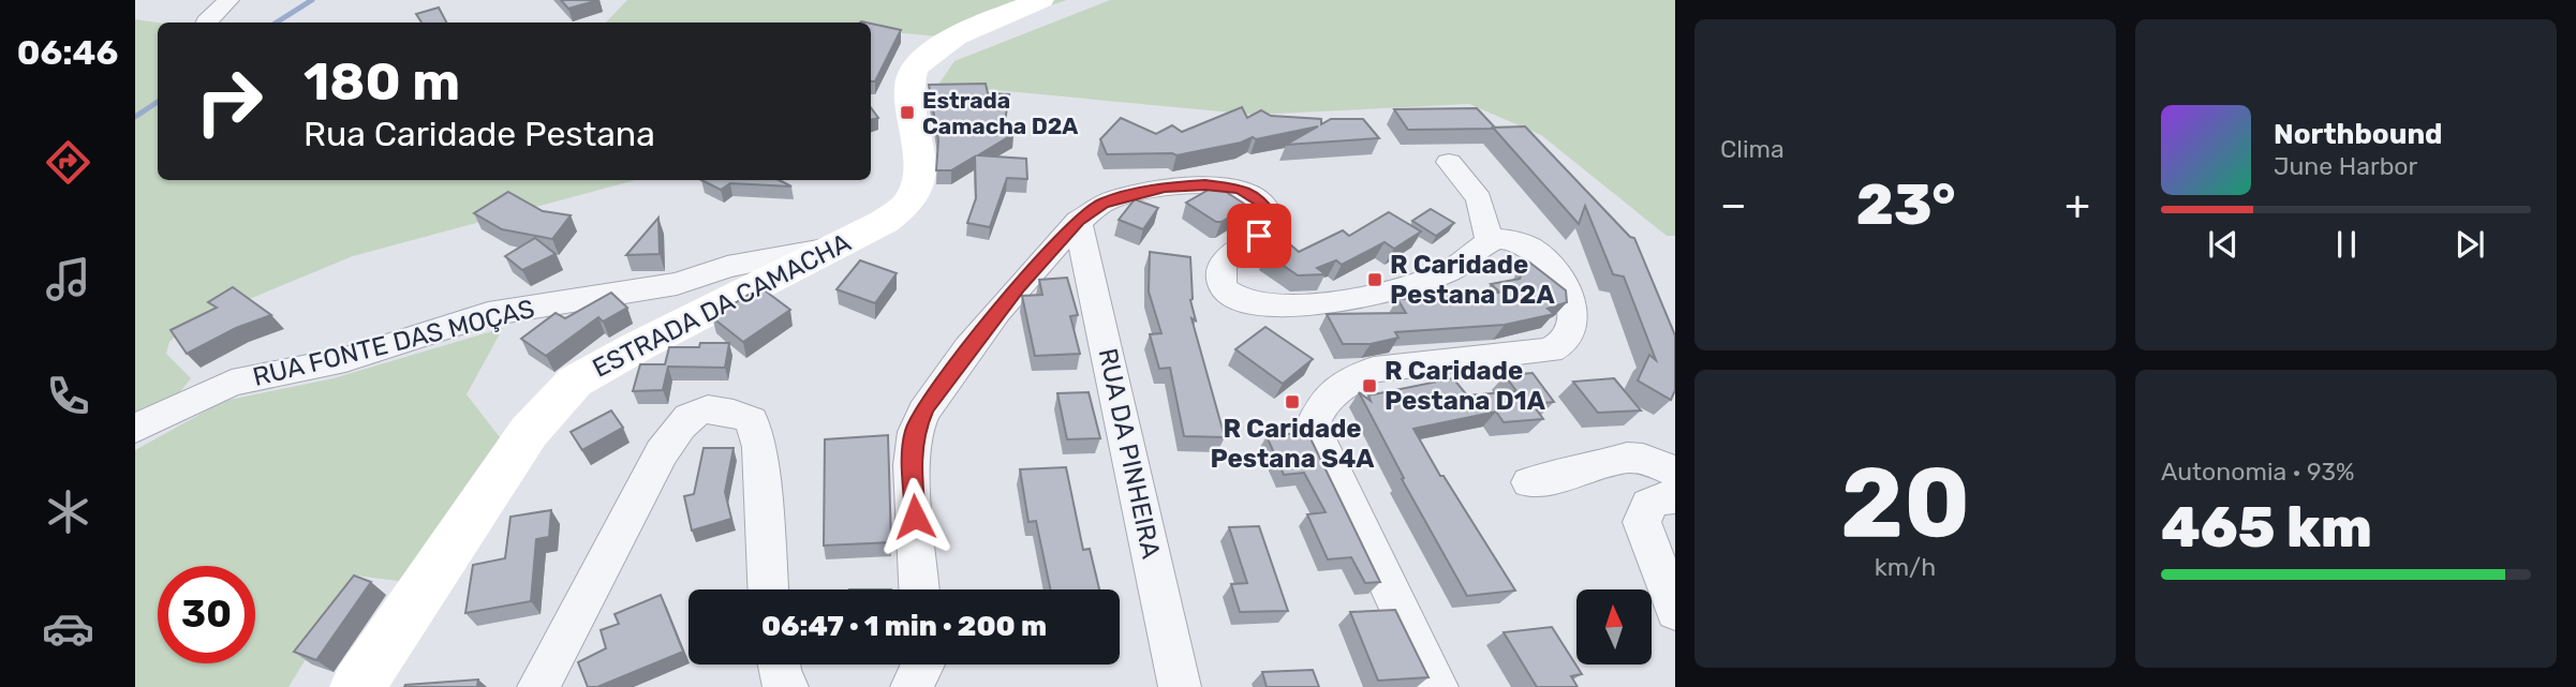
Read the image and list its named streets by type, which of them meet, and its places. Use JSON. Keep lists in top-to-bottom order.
{
  "streets": {
    "street": ["ESTRADA DA CAMACHA", "RUA FONTE DAS MOÇAS", "RUA DA PINHEIRA"]
  },
  "crossings": [
    ["ESTRADA DA CAMACHA", "RUA FONTE DAS MOÇAS"]
  ],
  "places": {
    "transit": [
      "Estrada Camacha D2A",
      "R Caridade Pestana D2A",
      "R Caridade Pestana D1A",
      "R Caridade Pestana S4A"
    ]
  },
  "north": "top",
  "page": {
    "tabs": "06:46",
    "tile": [
      "Clima",
      ["20", "km/h"],
      ["Autonomia · 93%", "465 km"]
    ],
    "turn": ["180 m", "Rua Caridade Pestana"],
    "song": ["Northbound", "June Harbor"],
    "heat": ["−", "23°", "+"],
    "limit": "30",
    "trip": "06:47 · 1 min · 200 m"
  }
}
